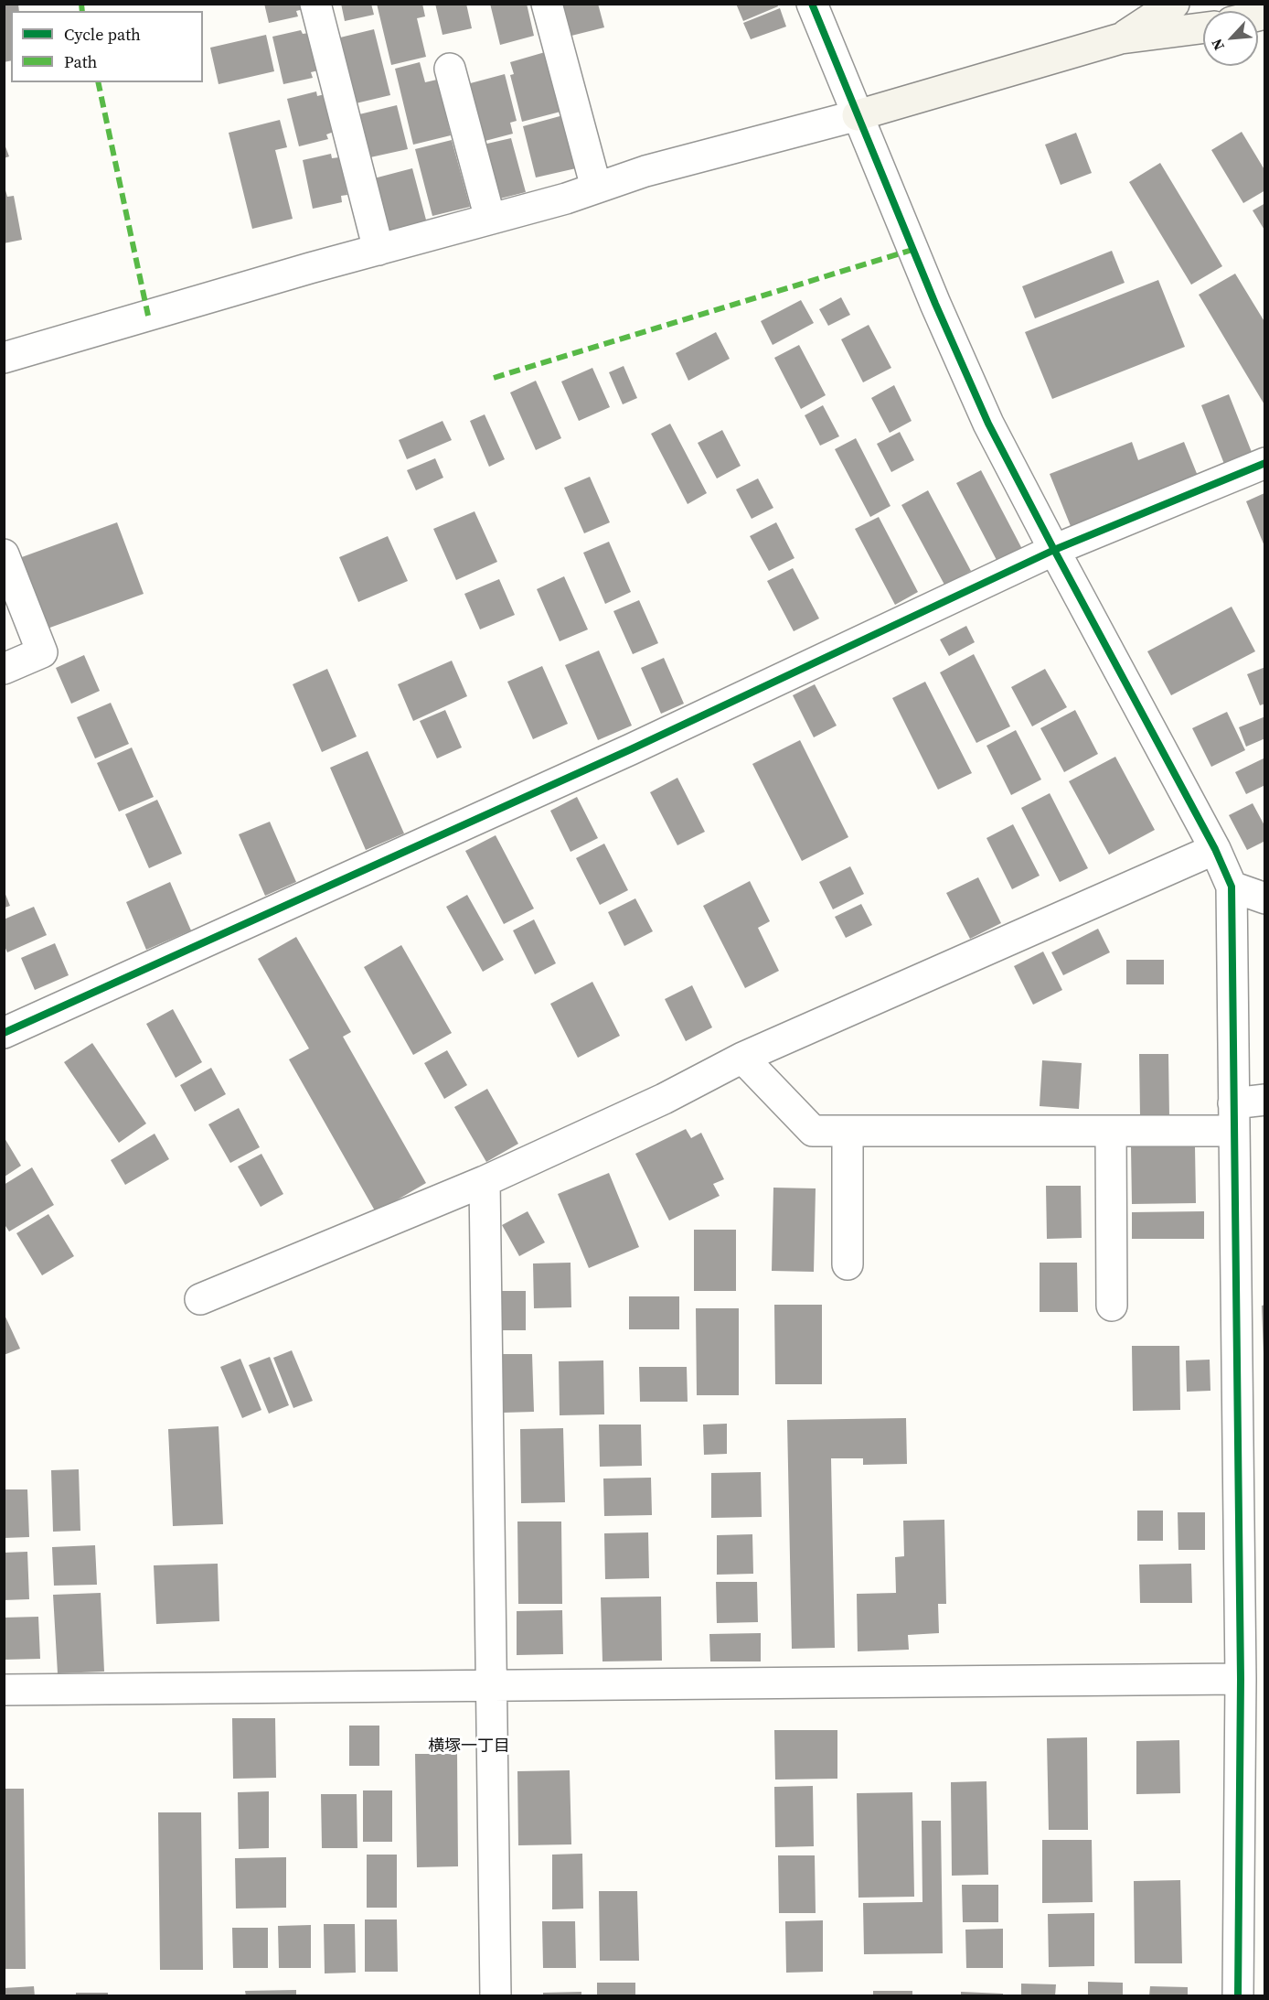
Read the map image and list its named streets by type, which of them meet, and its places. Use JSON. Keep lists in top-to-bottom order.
{
  "districts": ["横塚一丁目"],
  "legend": ["Cycle path", "Path"],
  "north": "bottom left"
}
